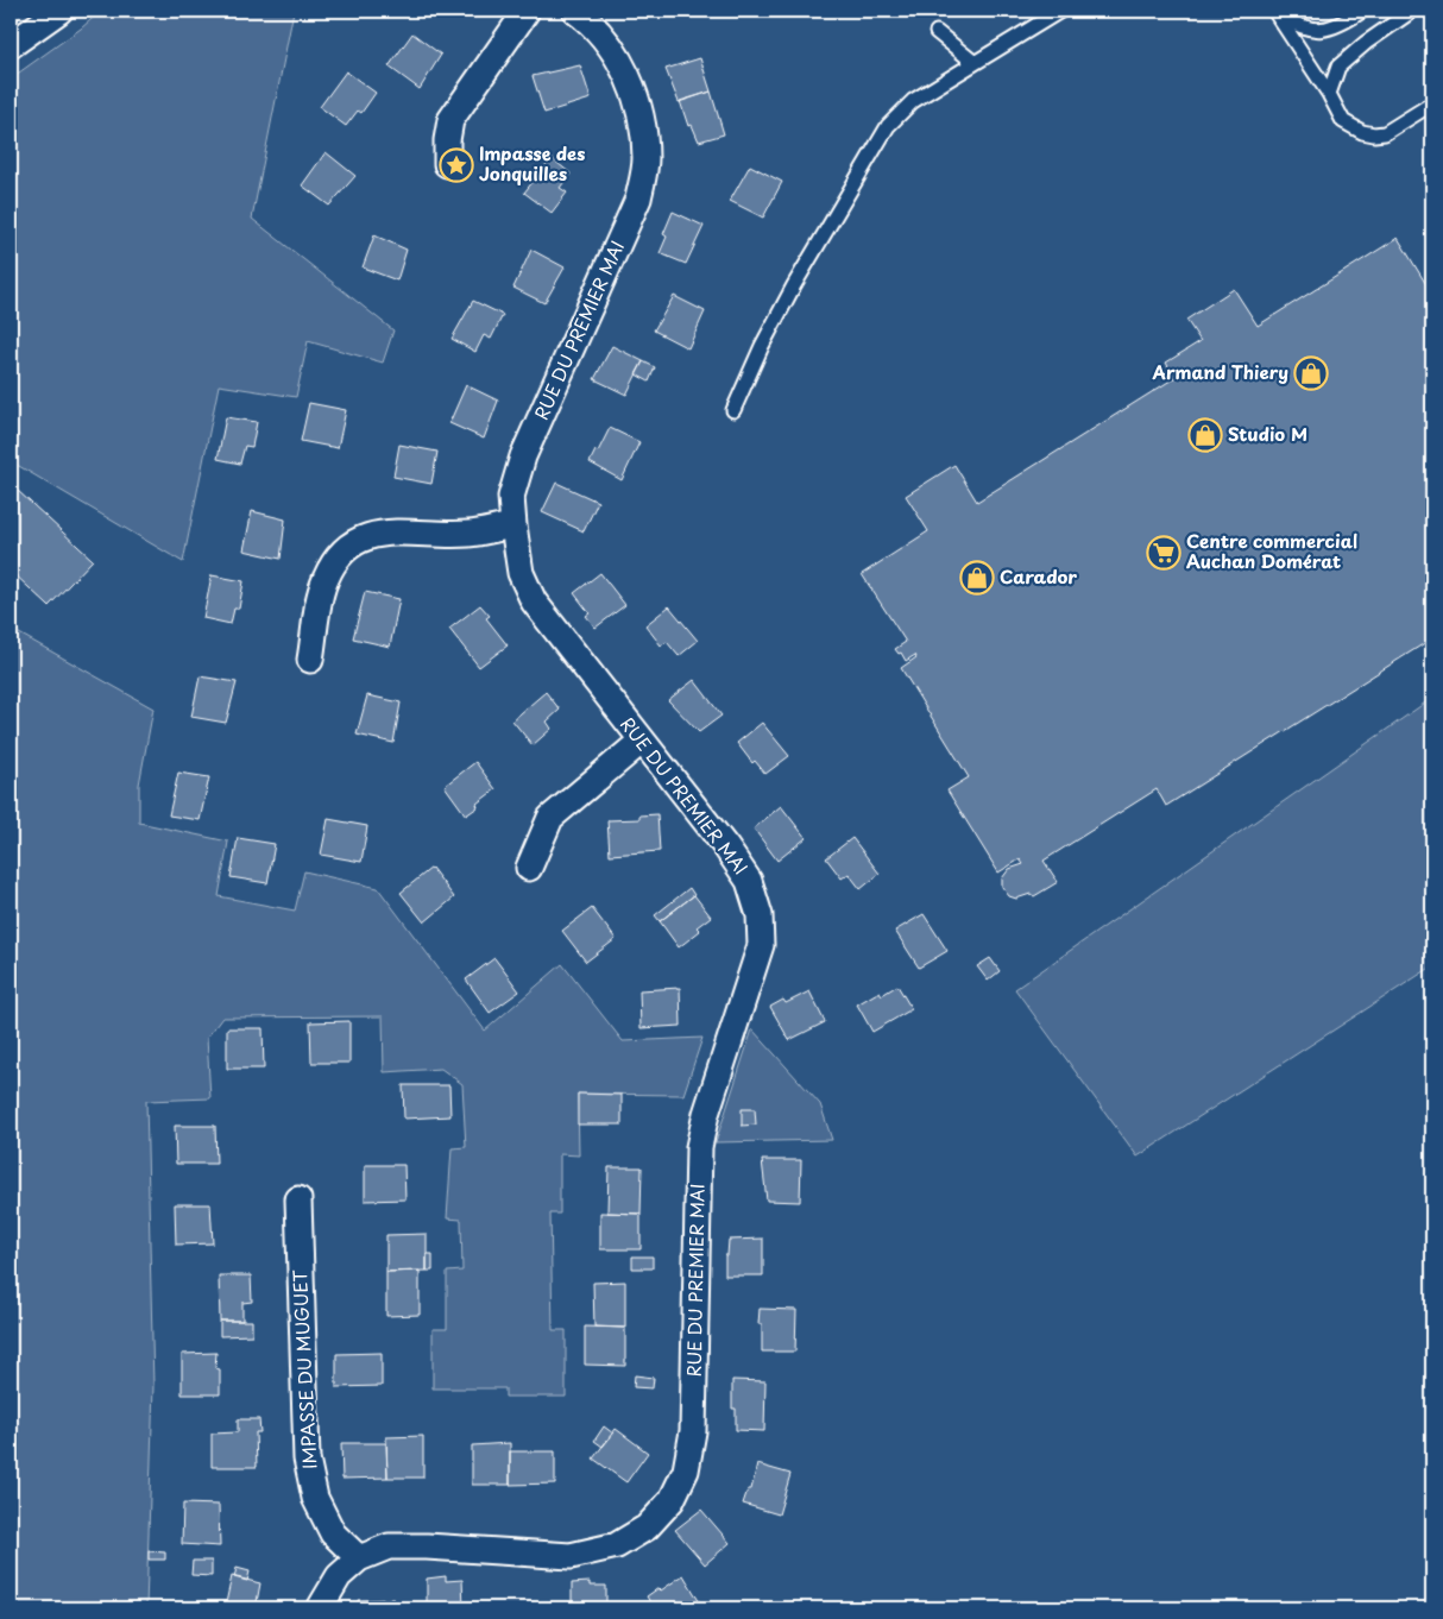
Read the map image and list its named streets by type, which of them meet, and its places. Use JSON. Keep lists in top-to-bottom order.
{
  "streets": {
    "street": ["RUE DU PREMIER MAI", "IMPASSE DU MUGUET"]
  },
  "crossings": [
    ["RUE DU PREMIER MAI", "IMPASSE DU MUGUET"]
  ],
  "places": {
    "place": ["Impasse des Jonquilles"],
    "shop": ["Armand Thiery", "Studio M", "Carador"],
    "supermarket": ["Centre commercial Auchan Domérat"]
  }
}
